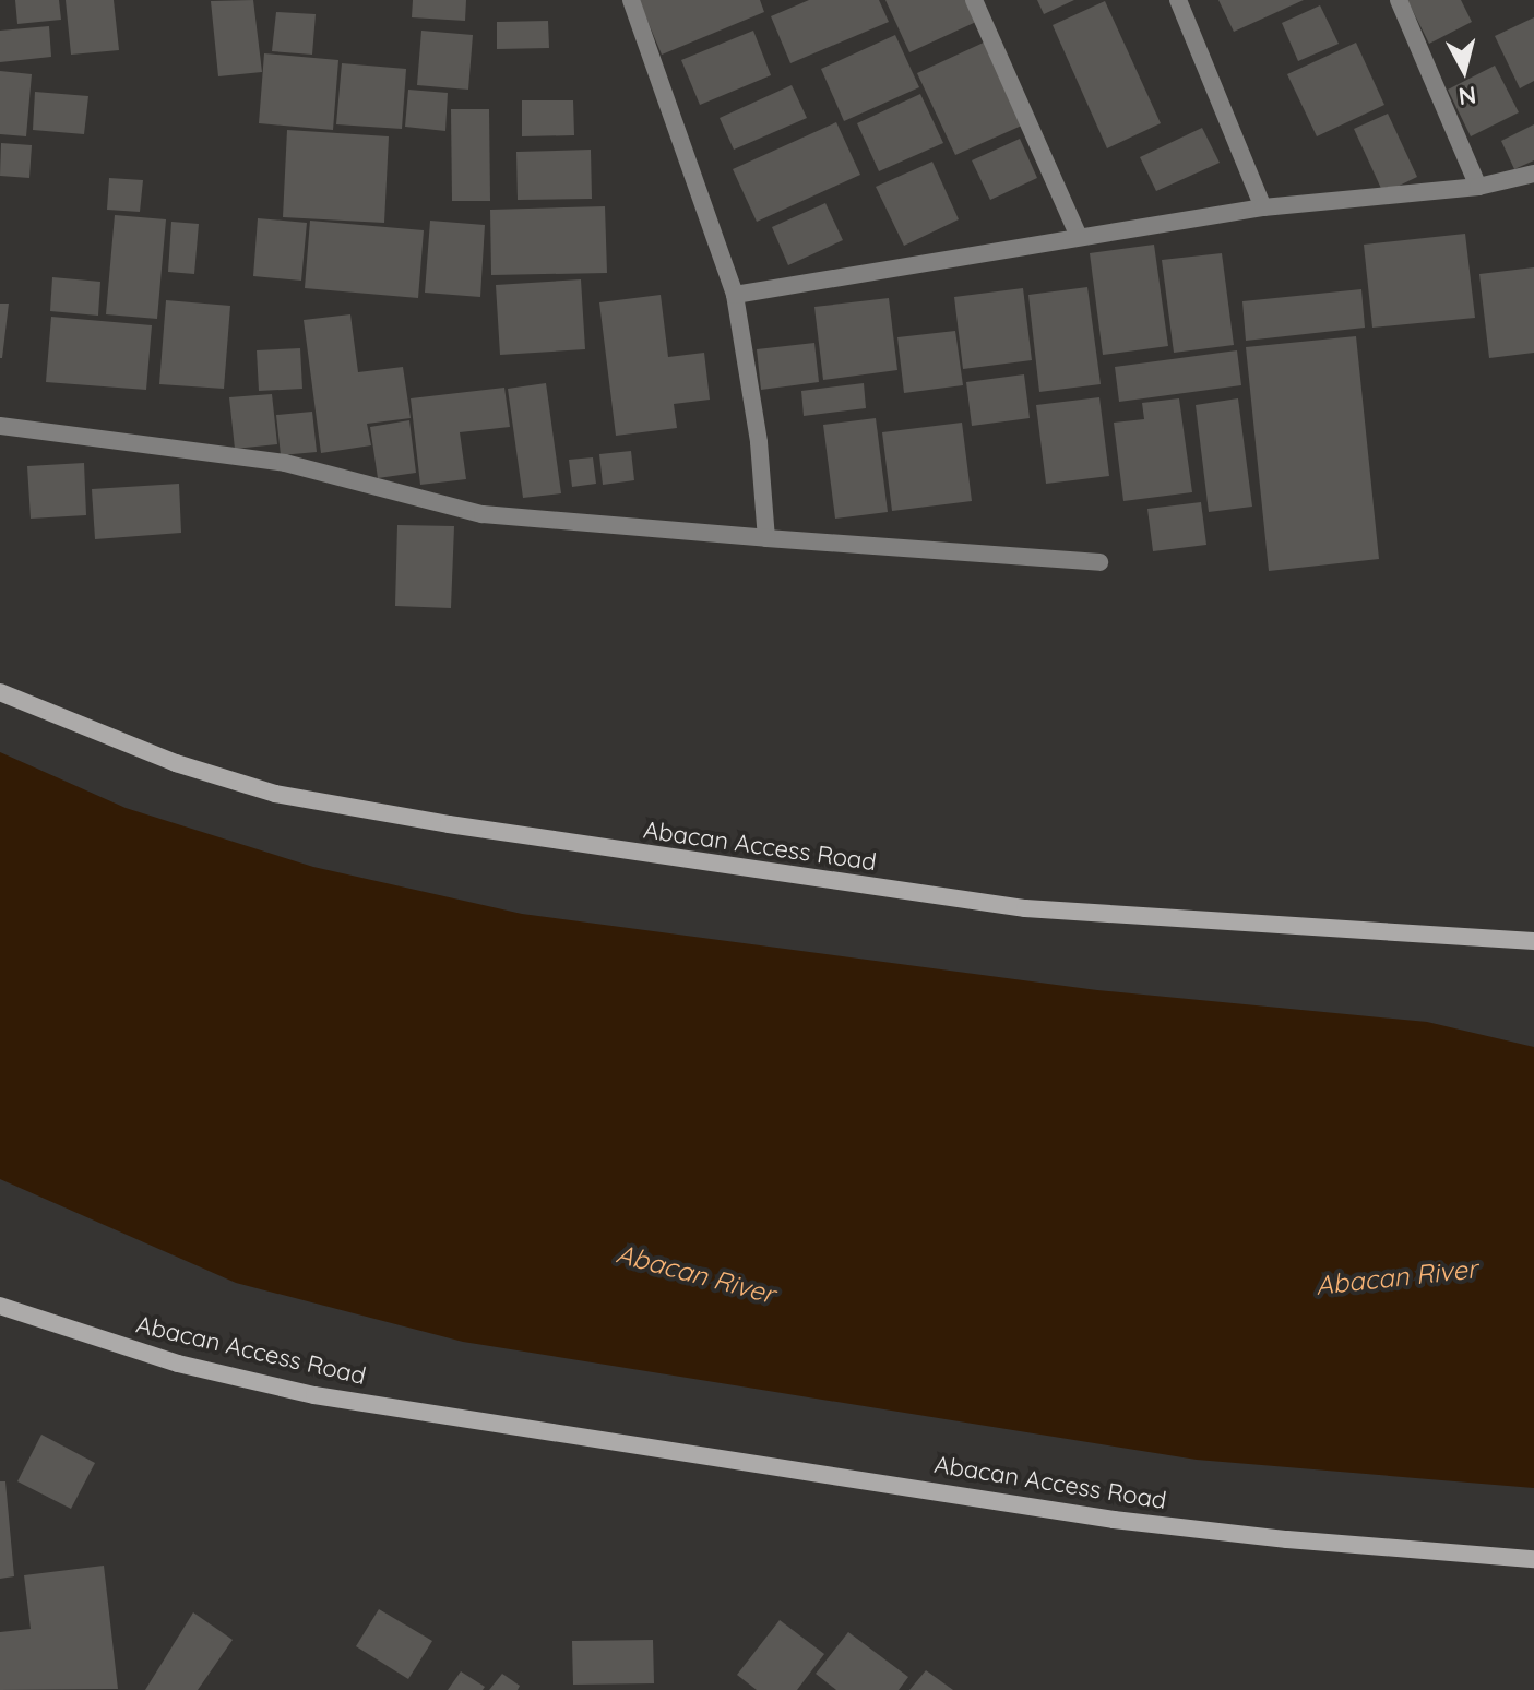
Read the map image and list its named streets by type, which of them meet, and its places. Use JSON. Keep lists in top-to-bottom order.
{
  "streets": {
    "street": ["Abacan Access Road"]
  },
  "water": ["Abacan River"],
  "north": "bottom"
}
